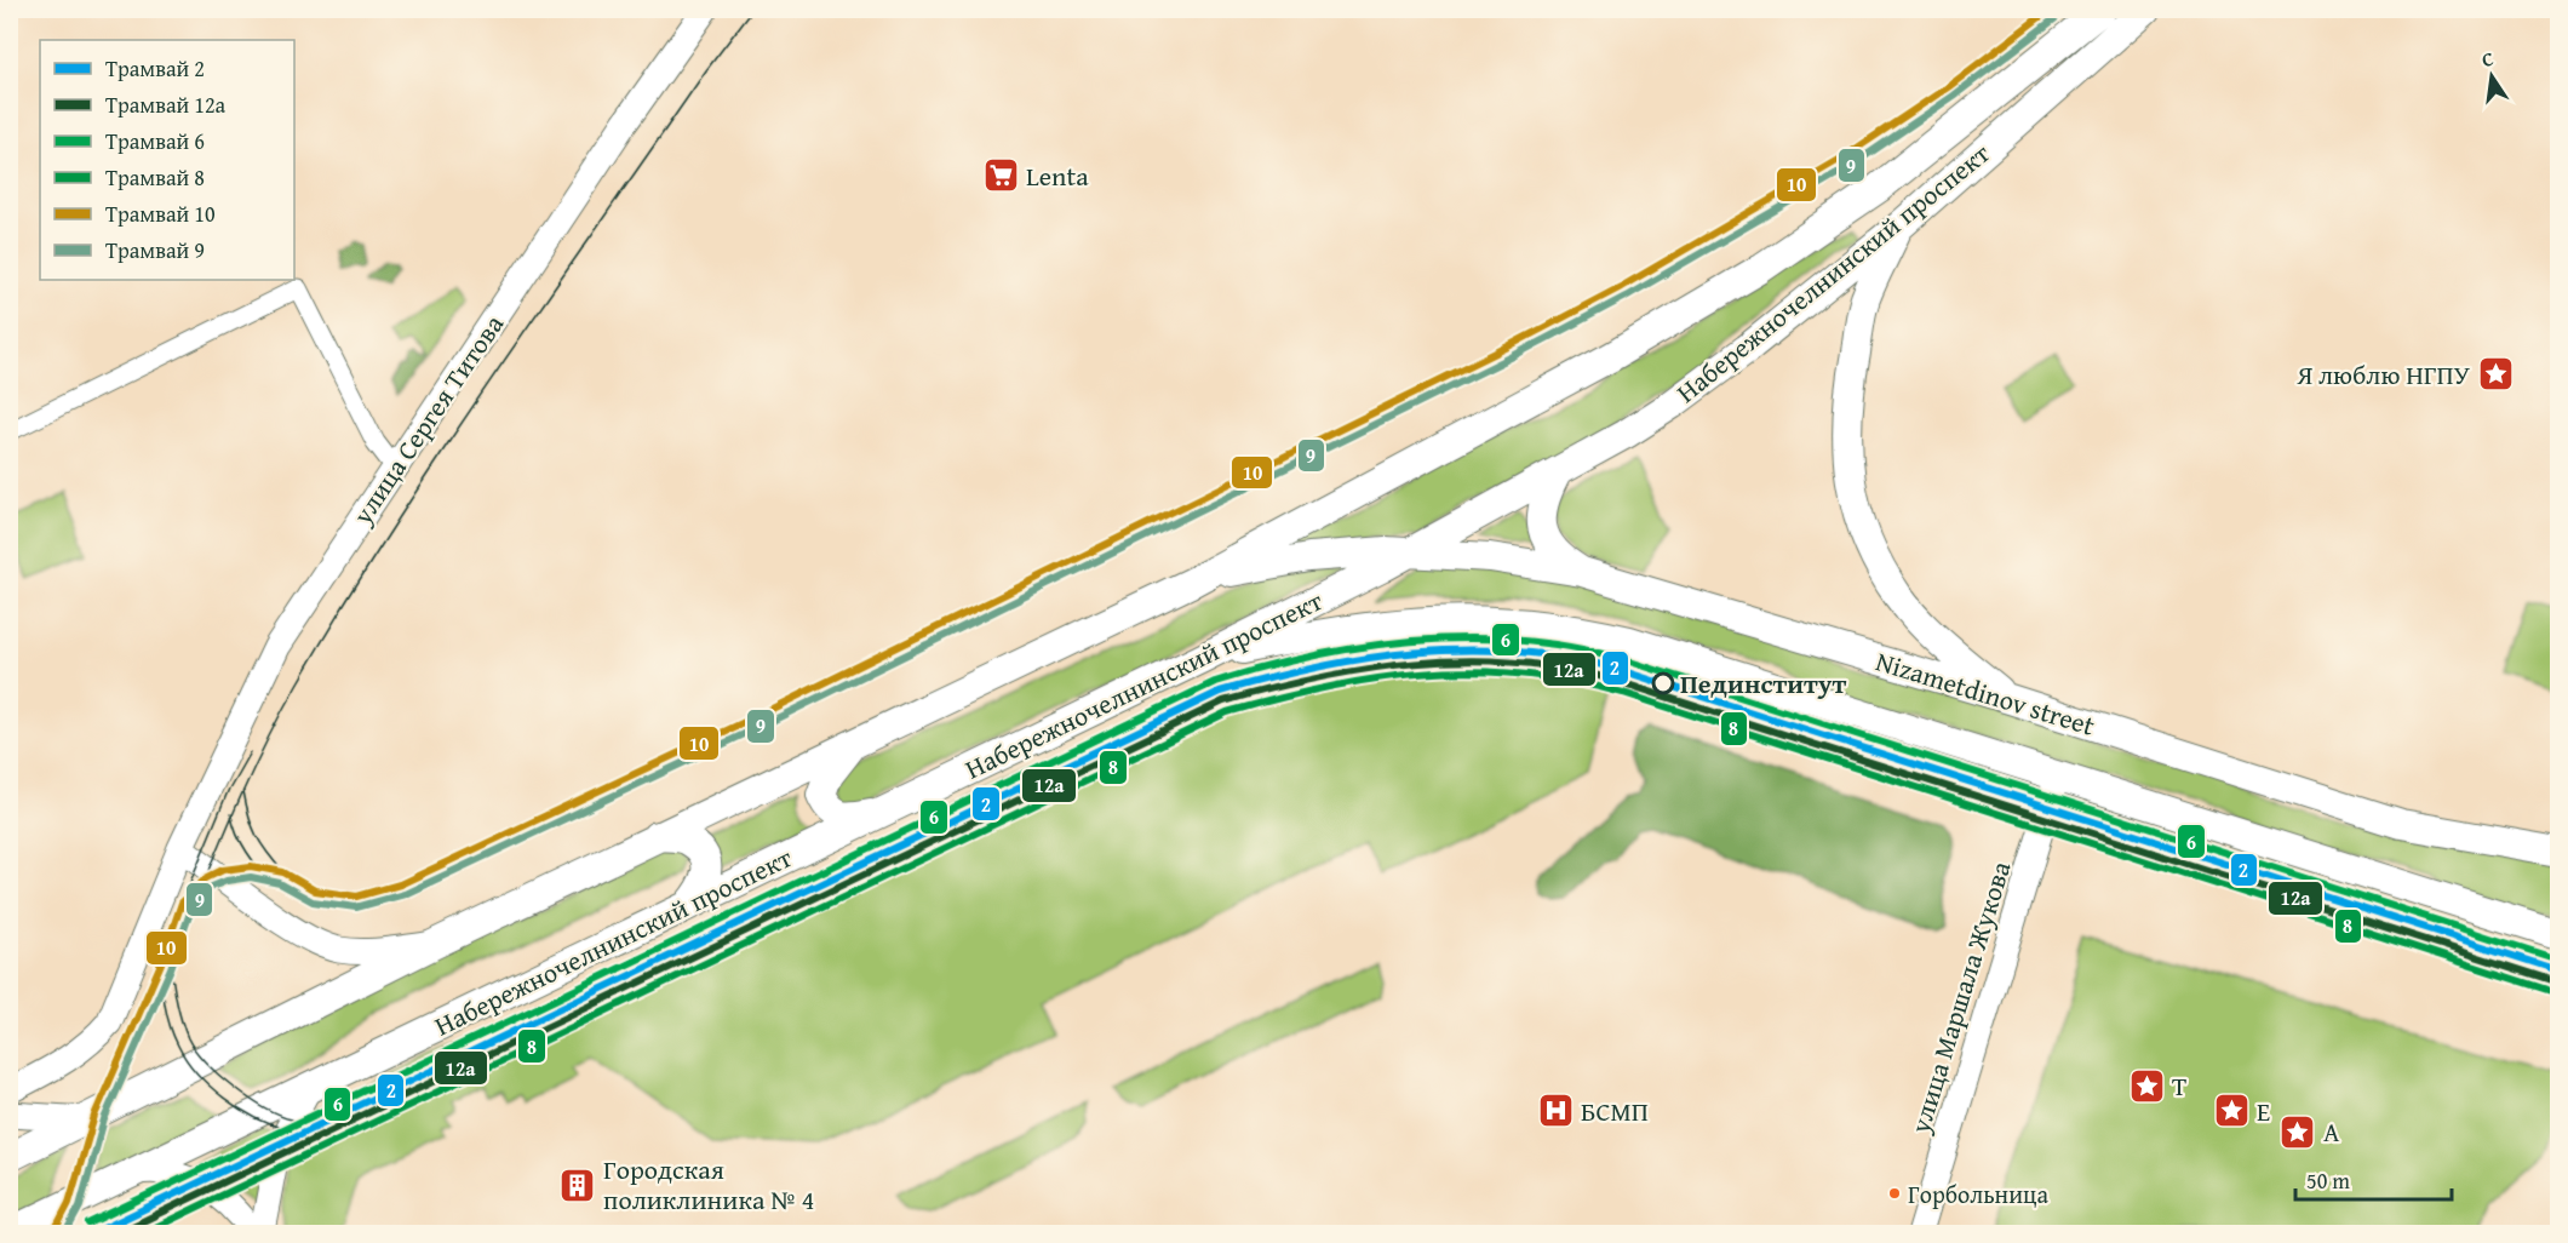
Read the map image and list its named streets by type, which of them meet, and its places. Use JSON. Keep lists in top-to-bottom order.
{
  "streets": {
    "main road": ["Набережночелнинский проспект", "улица Сергея Титова", "Nizametdinov street"],
    "street": ["улица Маршала Жукова"]
  },
  "crossings": [
    ["Набережночелнинский проспект", "Nizametdinov street"]
  ],
  "places": {
    "supermarket": ["Lenta"],
    "place": [
      "Я люблю НГПУ",
      "Т",
      "Е",
      "А"
    ],
    "other": ["Пединститут", "Горбольница"],
    "hospital": ["БСМП"],
    "building": ["Городская поликлиника № 4"]
  },
  "lines": [
    "tram line 10",
    "tram line 9",
    "tram line 6",
    "tram line 2",
    "tram line 12а",
    "tram line 8"
  ],
  "legend": [
    "Трамвай 2",
    "Трамвай 12а",
    "Трамвай 6",
    "Трамвай 8",
    "Трамвай 10",
    "Трамвай 9"
  ],
  "scale_bar": "50 m",
  "north": "top"
}
